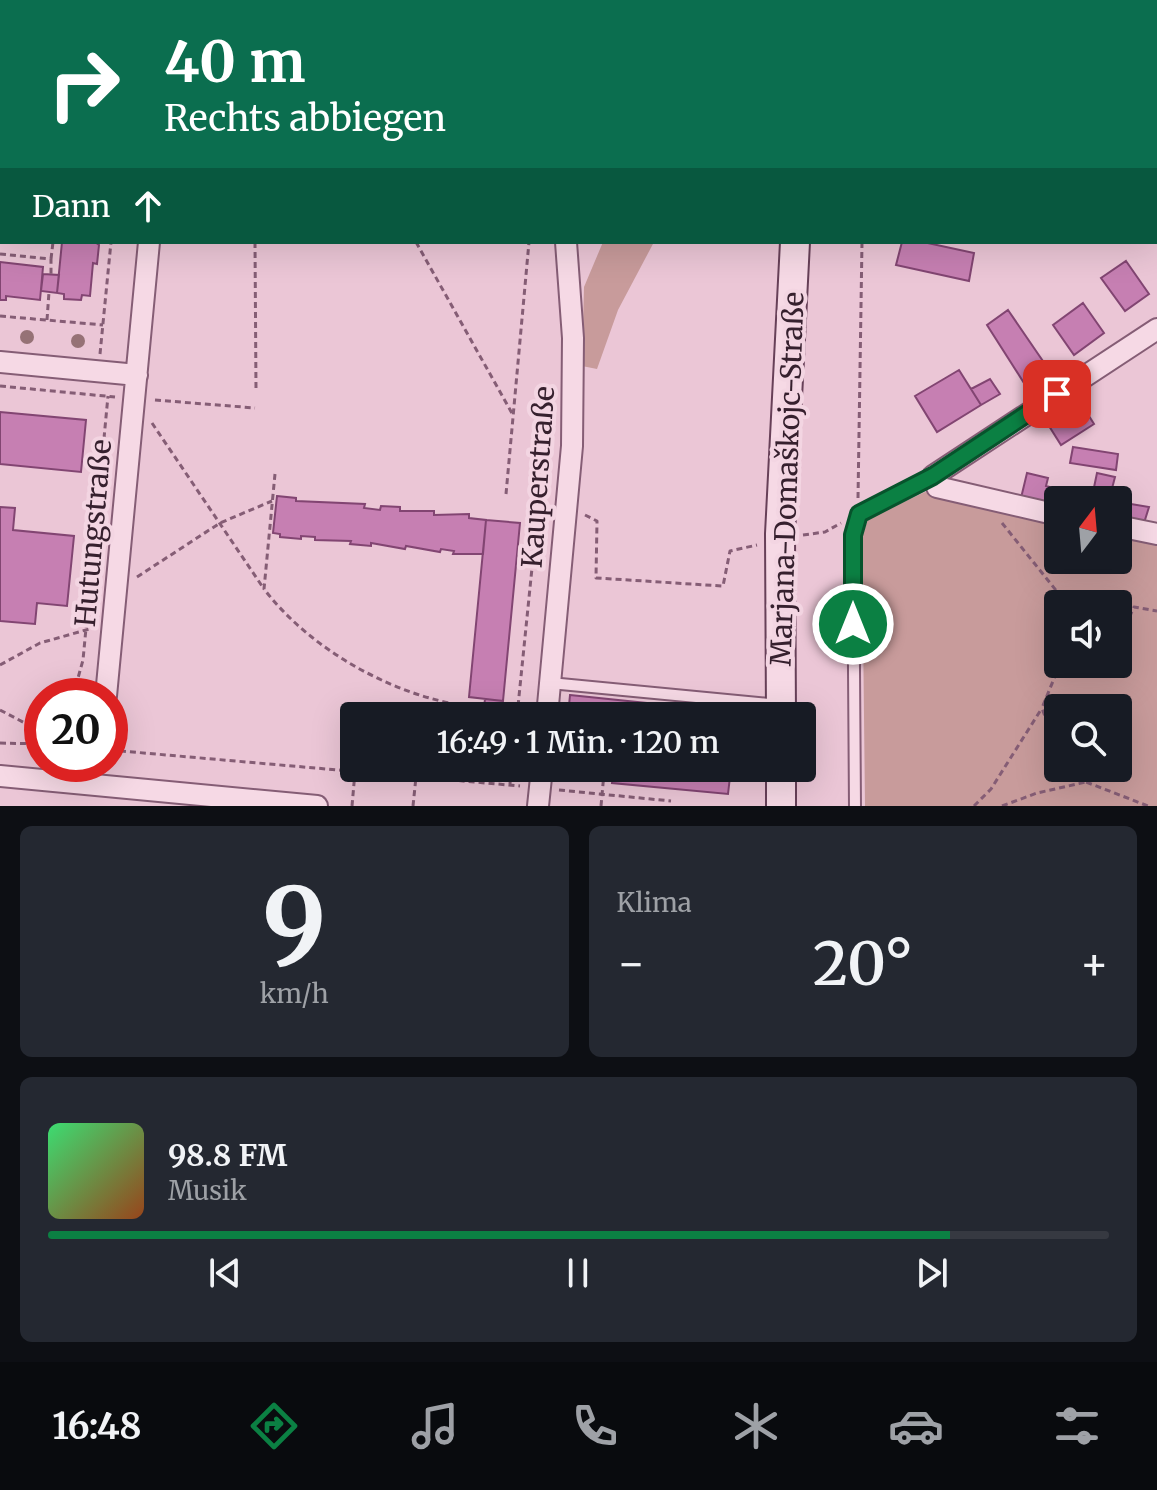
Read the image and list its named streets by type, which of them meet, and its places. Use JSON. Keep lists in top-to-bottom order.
{
  "streets": {
    "street": ["Kauperstraße", "Marjana-Domaškojc-Straße", "Hutungstraße"]
  },
  "north": "top",
  "page": {
    "turn": ["40 m", "Rechts abbiegen"],
    "then": "Dann",
    "limit": "20",
    "trip": "16:49 · 1 Min. · 120 m",
    "tile": [
      ["9", "km/h"],
      "Klima"
    ],
    "heat": ["−", "20°", "+"],
    "song": ["98.8 FM", "Musik"],
    "tabs": "16:48"
  }
}
